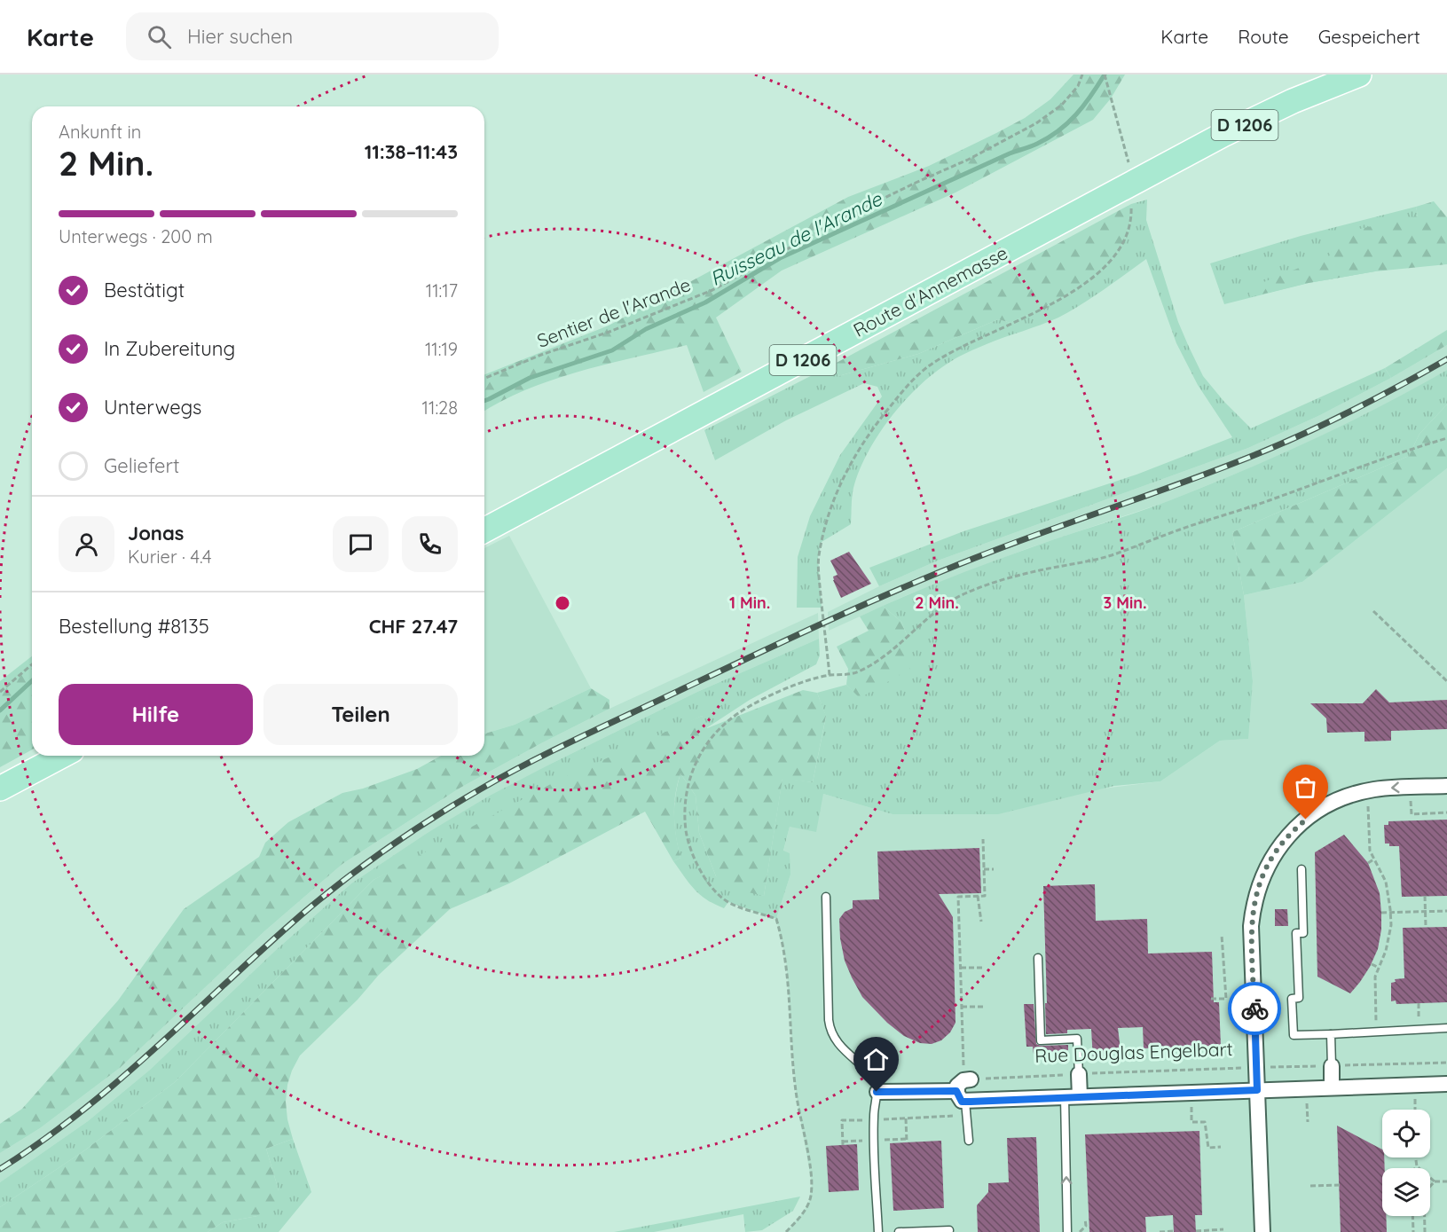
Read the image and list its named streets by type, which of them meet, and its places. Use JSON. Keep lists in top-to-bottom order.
{
  "streets": {
    "main road": ["D 1206", "Route d'Annemasse"],
    "path": ["Sentier de l'Arande", "Rue Douglas Engelbart"]
  },
  "water": ["Ruisseau de l'Arande"],
  "page": {
    "header": "Karte",
    "search": "Hier suchen",
    "nav": ["Karte", "Route", "Gespeichert"],
    "heading": ["2 Min.", "Ankunft in", "11:38–11:43"],
    "panel": [
      "Jonas",
      "Kurier · 4.4",
      "Bestellung #8135",
      "CHF 27.47"
    ],
    "bar": "Unterwegs · 200 m",
    "list": [
      ["Bestätigt", "11:17"],
      ["In Zubereitung", "11:19"],
      ["Unterwegs", "11:28"],
      "Geliefert"
    ],
    "buttons": ["Hilfe", "Teilen"]
  },
  "rings": ["1 Min.", "2 Min.", "3 Min."]
}
